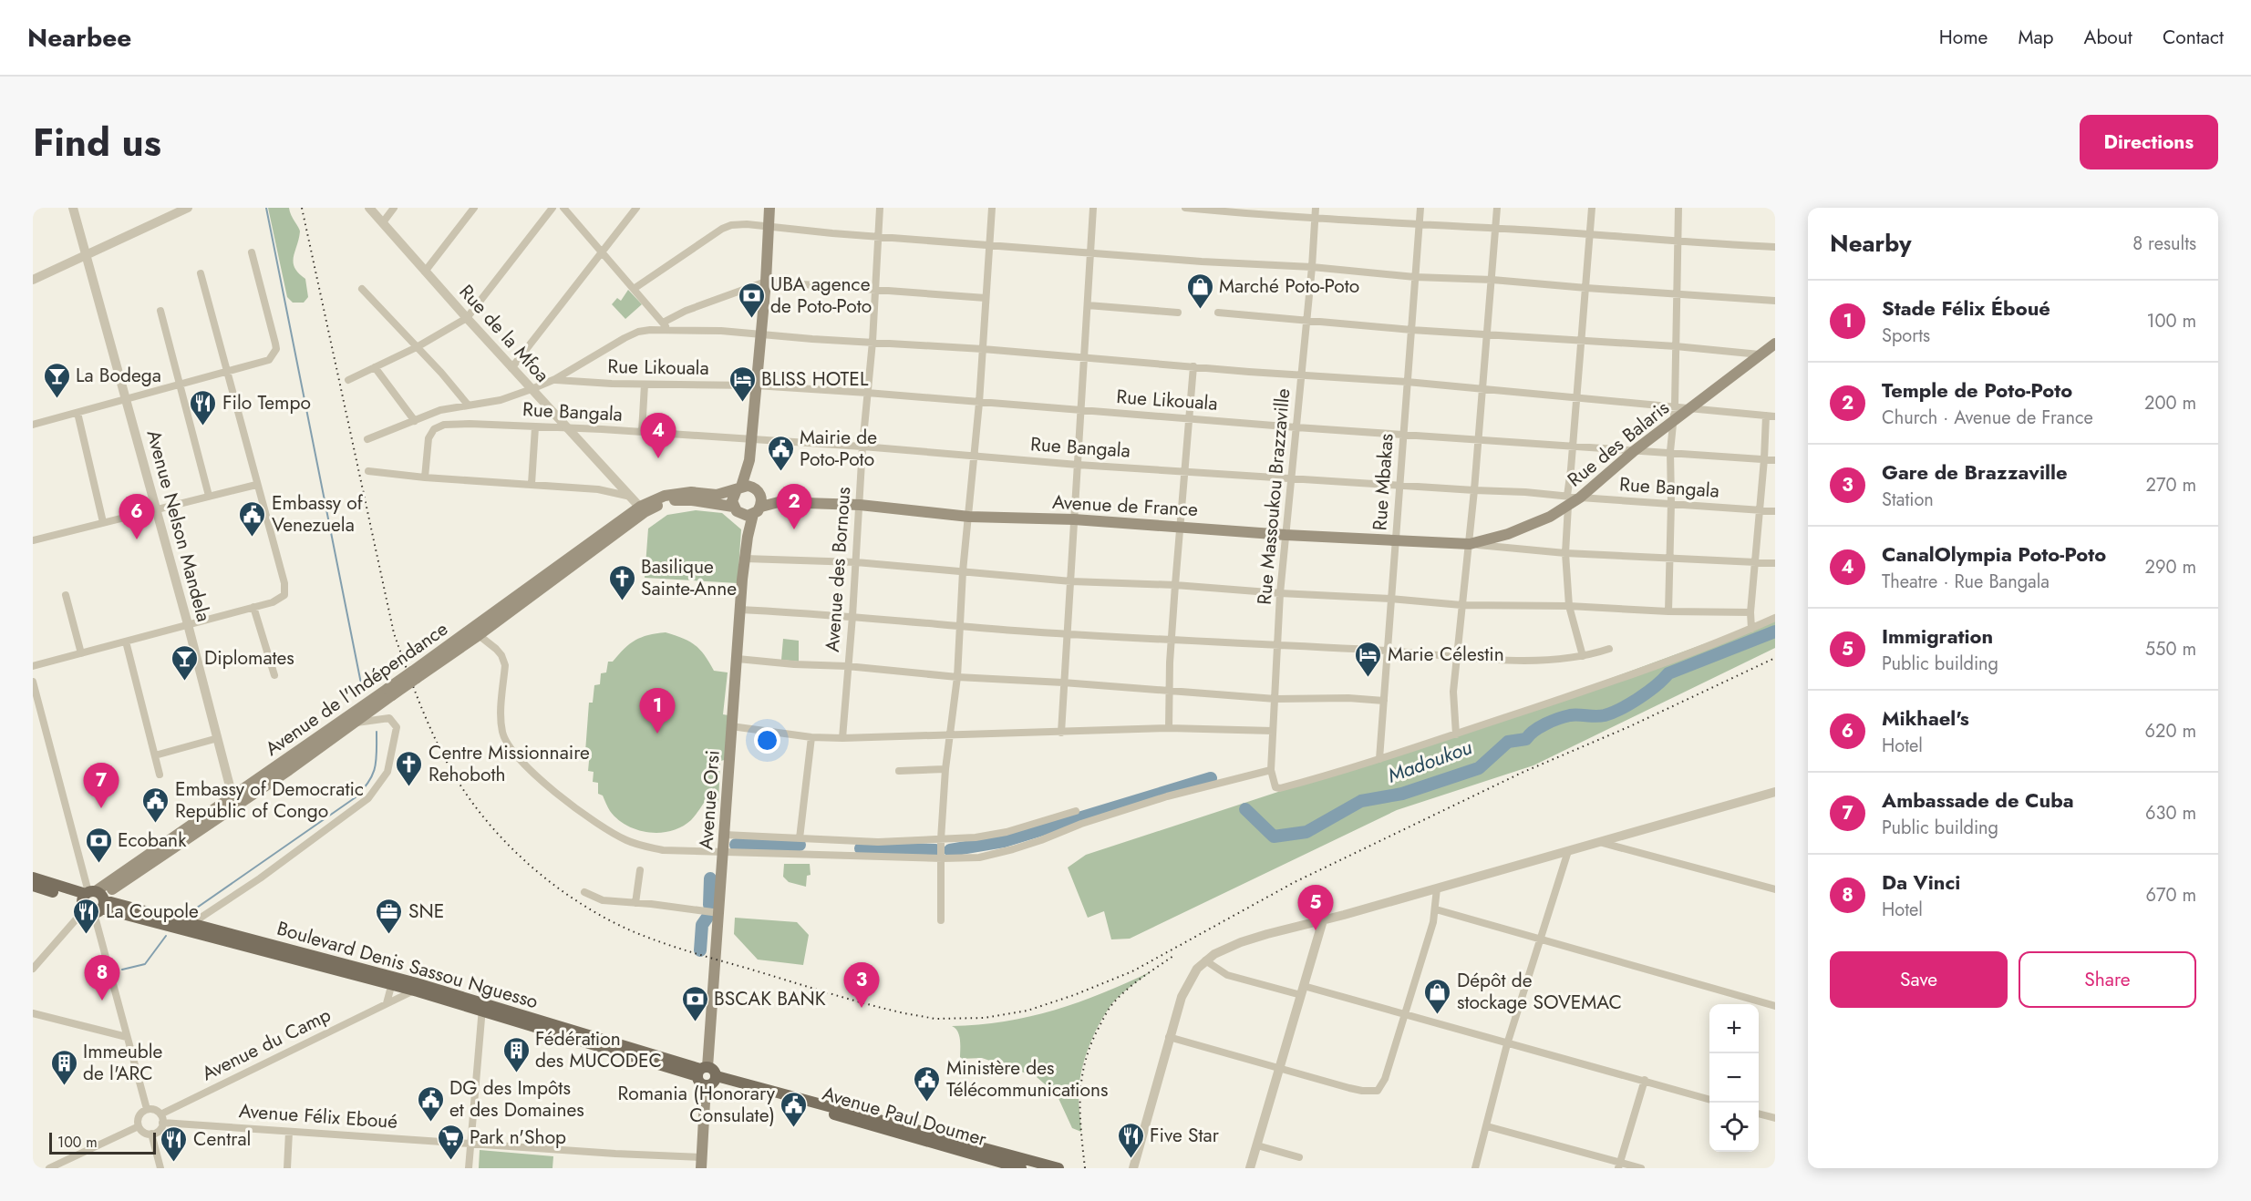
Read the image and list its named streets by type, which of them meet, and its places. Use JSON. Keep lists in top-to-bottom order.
{
  "streets": {
    "main road": [
      "Rue des Balaris",
      "Avenue de France",
      "Avenue de l'Indépendance",
      "Avenue Orsi",
      "Boulevard Denis Sassou Nguesso",
      "Avenue Paul Doumer"
    ],
    "street": [
      "Rue de la Mfoa",
      "Rue Likouala",
      "Rue Bangala",
      "Rue Mbakas",
      "Rue Massoukou Brazzaville",
      "Avenue Nelson Mandela",
      "Avenue des Bornous",
      "Avenue du Camp",
      "Avenue Félix Eboué"
    ]
  },
  "crossings": [
    ["Rue de la Mfoa", "Rue Bangala"],
    ["Rue de la Mfoa", "Avenue de l'Indépendance"],
    ["Rue Likouala", "Rue des Balaris"],
    ["Rue Likouala", "Rue Mbakas"],
    ["Rue Likouala", "Rue Massoukou Brazzaville"],
    ["Rue Likouala", "Avenue des Bornous"],
    ["Rue Bangala", "Rue des Balaris"],
    ["Rue Bangala", "Rue Mbakas"],
    ["Rue Bangala", "Rue Massoukou Brazzaville"],
    ["Rue Bangala", "Avenue des Bornous"],
    ["Rue des Balaris", "Avenue de France"],
    ["Rue Mbakas", "Rue Massoukou Brazzaville"],
    ["Rue Mbakas", "Avenue de France"],
    ["Rue Massoukou Brazzaville", "Avenue de France"],
    ["Avenue de France", "Avenue des Bornous"],
    ["Avenue de France", "Avenue de l'Indépendance"],
    ["Avenue de France", "Avenue Orsi"],
    ["Avenue Nelson Mandela", "Avenue de l'Indépendance"],
    ["Avenue de l'Indépendance", "Avenue Orsi"],
    ["Avenue de l'Indépendance", "Boulevard Denis Sassou Nguesso"],
    ["Avenue Orsi", "Boulevard Denis Sassou Nguesso"],
    ["Boulevard Denis Sassou Nguesso", "Avenue du Camp"],
    ["Avenue du Camp", "Avenue Félix Eboué"]
  ],
  "water": ["Madoukou"],
  "places": {
    "shop": ["Marché Poto-Poto", "Dépôt de stockage SOVEMAC"],
    "bank": ["UBA agence de Poto-Poto", "Ecobank", "BSCAK BANK"],
    "bar": ["La Bodega", "Diplomates"],
    "hotel": ["BLISS HOTEL", "Marie Célestin"],
    "restaurant": [
      "Filo Tempo",
      "La Coupole",
      "Five Star",
      "Central"
    ],
    "public building": [
      "Mairie de Poto-Poto",
      "Embassy of Venezuela",
      "Embassy of Democratic Republic of Congo",
      "Ministère des Télécommunications",
      "DG des Impôts et des Domaines",
      "Romania (Honorary Consulate)"
    ],
    "church": ["Basilique Sainte-Anne", "Centre Missionnaire Rehoboth"],
    "office": ["SNE"],
    "building": ["Fédération des MUCODEC", "Immeuble de l'ARC"],
    "supermarket": ["Park n'Shop"]
  },
  "scale_bar": "100 m",
  "page": {
    "header": "Nearbee",
    "nav": [
      "Home",
      "Map",
      "About",
      "Contact"
    ],
    "title": "Find us",
    "buttons": [
      "Directions",
      ["Save", "Share"]
    ],
    "heading": ["Nearby", "8 results"],
    "list": [
      {
        "mark": "1",
        "name": "Stade Félix Éboué",
        "note": "Sports",
        "value": "100 m"
      },
      {
        "mark": "2",
        "name": "Temple de Poto-Poto",
        "note": "Church · Avenue de France",
        "value": "200 m"
      },
      {
        "mark": "3",
        "name": "Gare de Brazzaville",
        "note": "Station",
        "value": "270 m"
      },
      {
        "mark": "4",
        "name": "CanalOlympia Poto-Poto",
        "note": "Theatre · Rue Bangala",
        "value": "290 m"
      },
      {
        "mark": "5",
        "name": "Immigration",
        "note": "Public building",
        "value": "550 m"
      },
      {
        "mark": "6",
        "name": "Mikhael's",
        "note": "Hotel",
        "value": "620 m"
      },
      {
        "mark": "7",
        "name": "Ambassade de Cuba",
        "note": "Public building",
        "value": "630 m"
      },
      {
        "mark": "8",
        "name": "Da Vinci",
        "note": "Hotel",
        "value": "670 m"
      }
    ],
    "pins": [
      "4",
      "2",
      "6",
      "1",
      "7",
      "5",
      "8",
      "3"
    ],
    "map_buttons": ["+", "−"],
    "scale": "100 m"
  }
}
